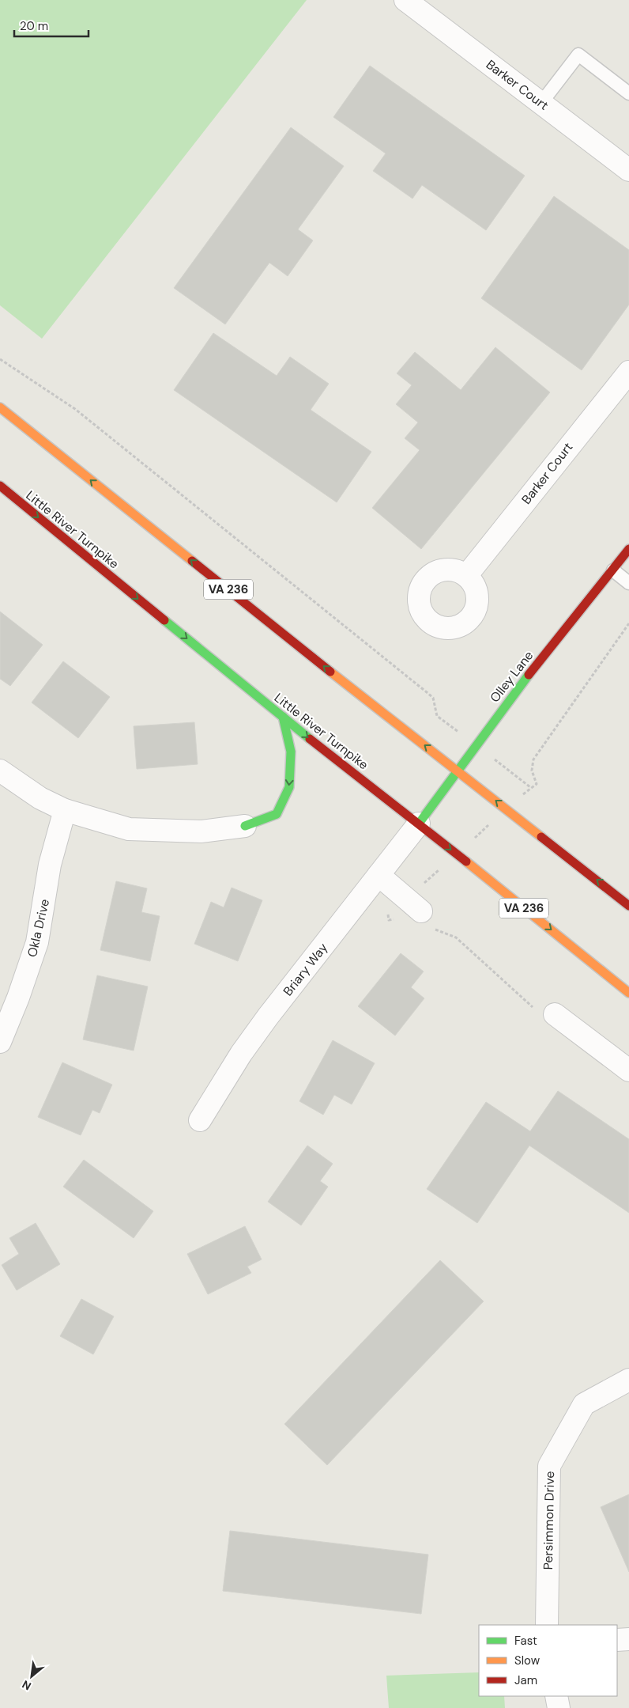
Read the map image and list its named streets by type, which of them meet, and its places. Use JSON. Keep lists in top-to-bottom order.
{
  "streets": {
    "main road": ["Little River Turnpike", "VA 236", "Olley Lane"],
    "street": [
      "Barker Court",
      "Okla Drive",
      "Briary Way",
      "Persimmon Drive"
    ]
  },
  "crossings": [
    ["Little River Turnpike", "Olley Lane"],
    ["Little River Turnpike", "Briary Way"],
    ["VA 236", "Olley Lane"],
    ["Olley Lane", "Briary Way"]
  ],
  "legend": ["Fast", "Slow", "Jam"],
  "scale_bar": "20 m",
  "north": "bottom left"
}
